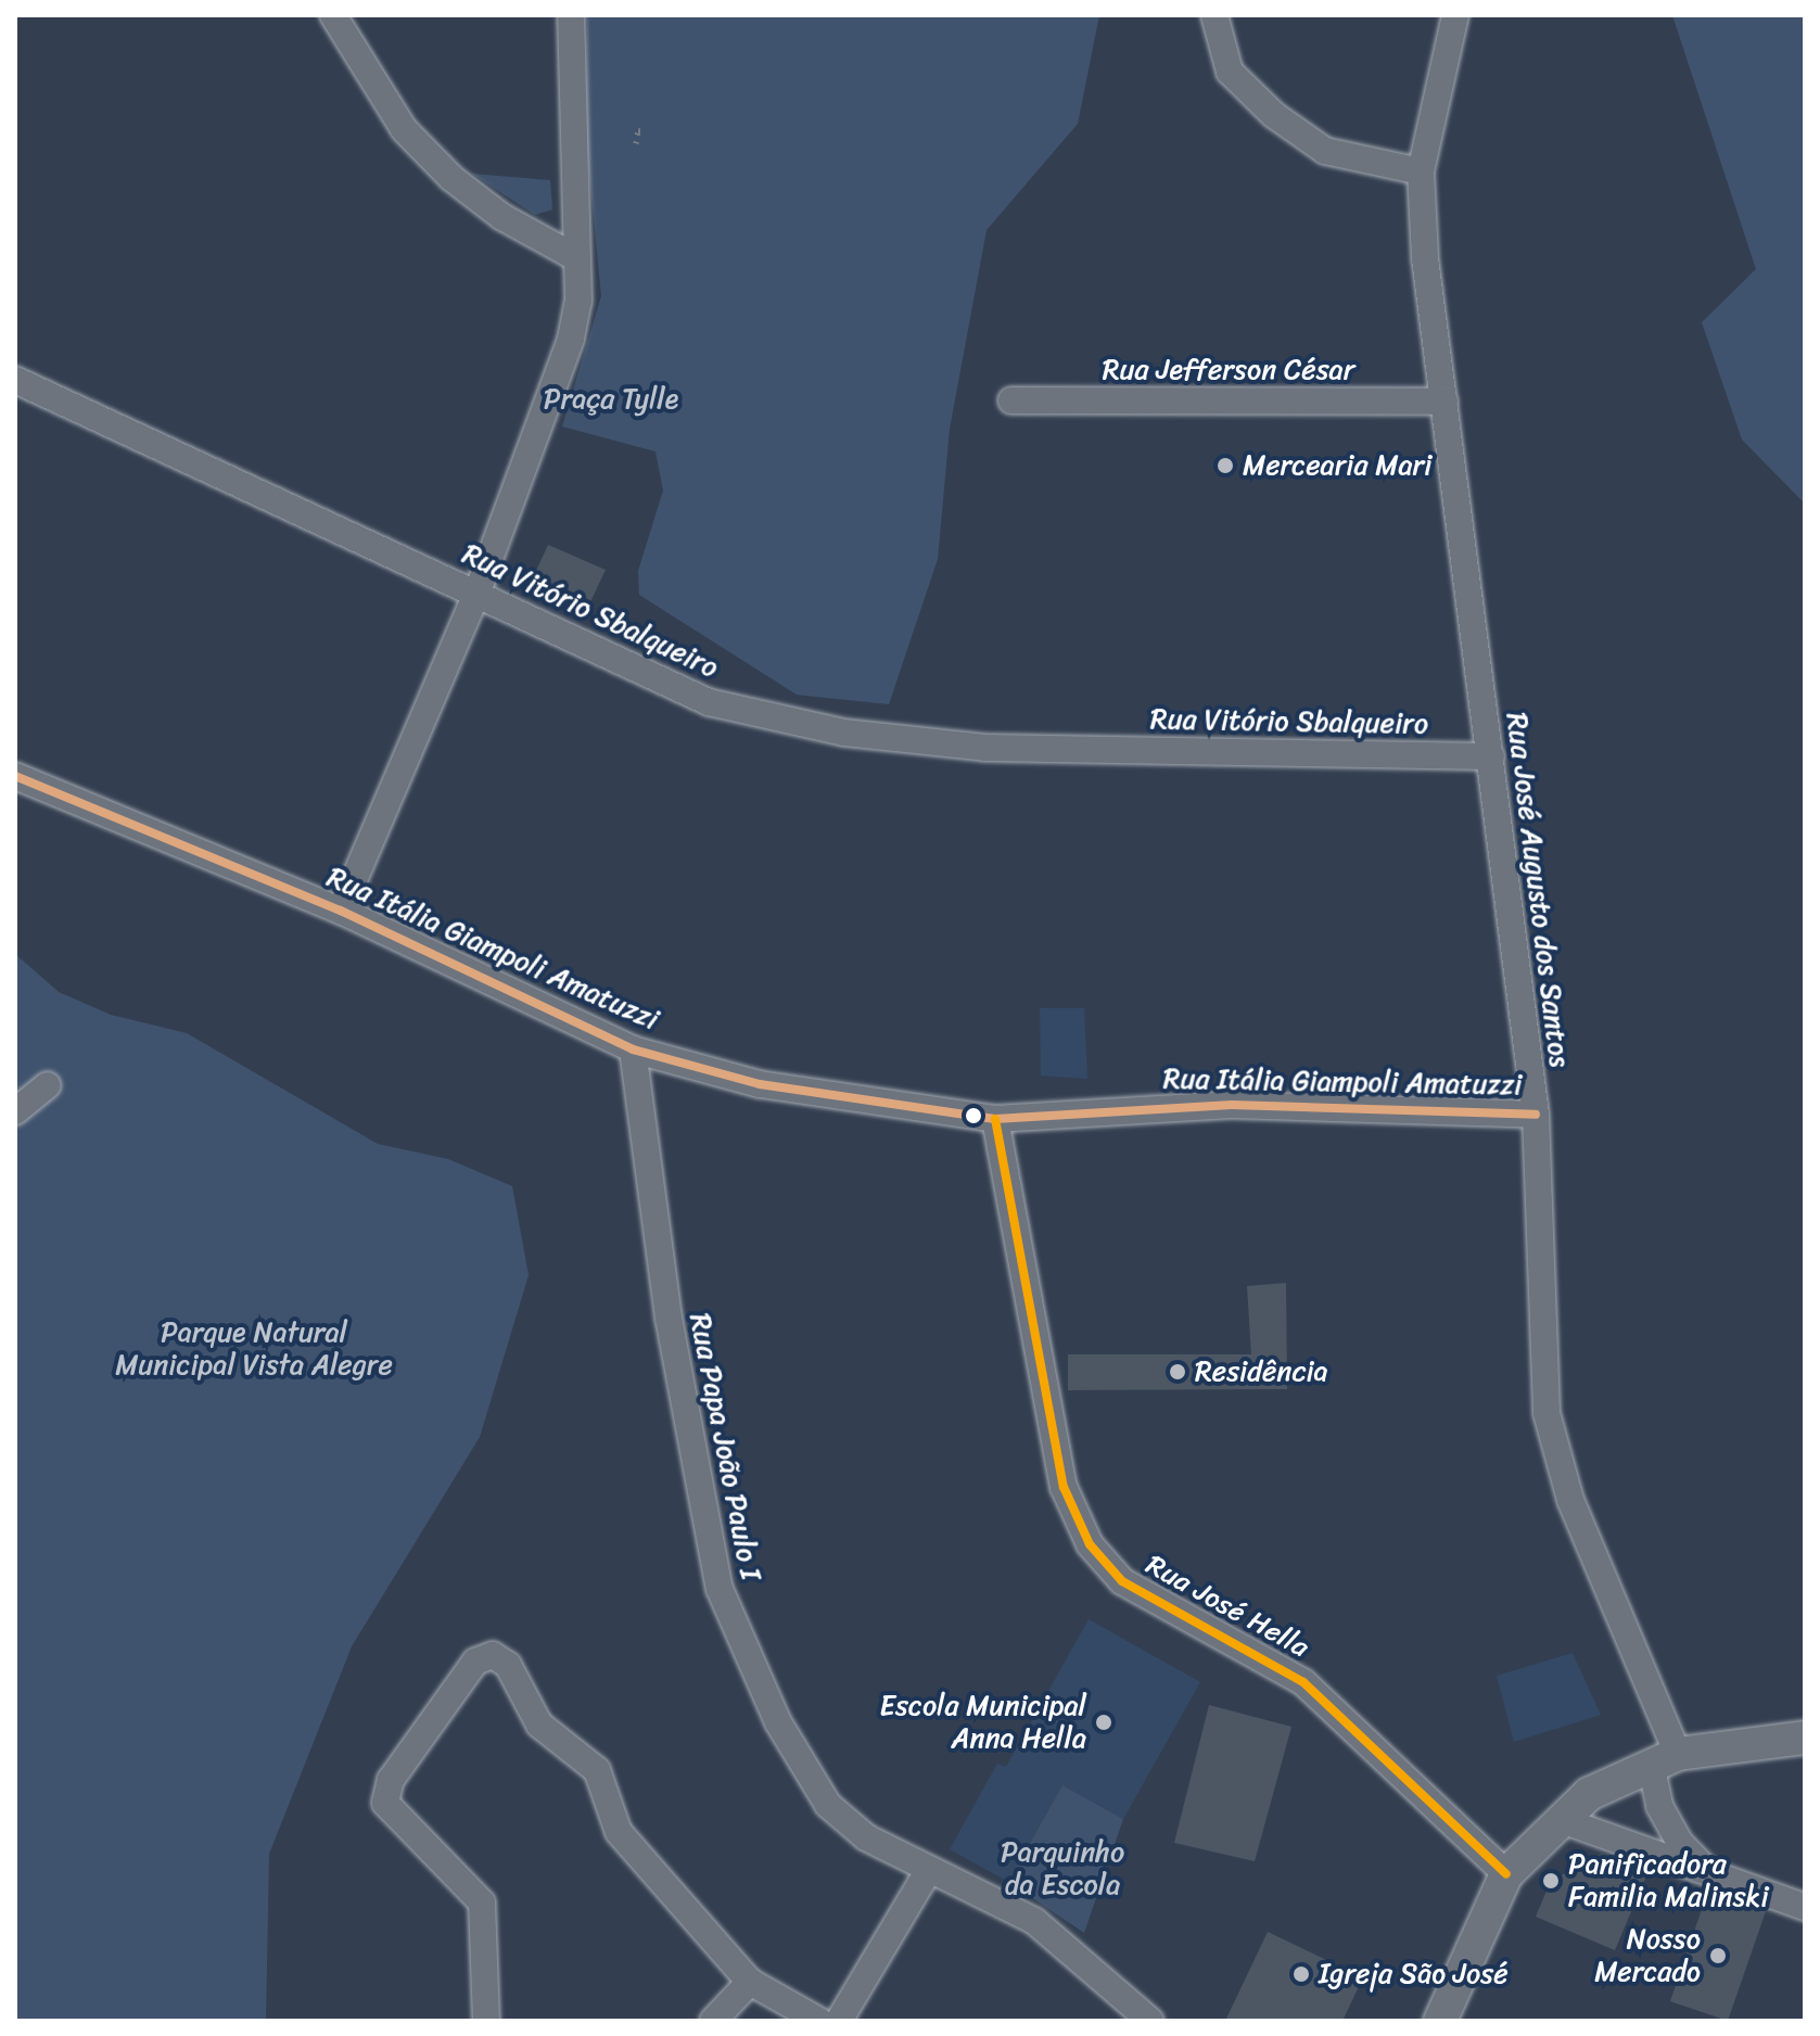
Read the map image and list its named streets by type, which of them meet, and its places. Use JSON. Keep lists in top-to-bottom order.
{
  "streets": {
    "street": [
      "Rua Jefferson César",
      "Rua Vitório Sbalqueiro",
      "Rua José Augusto dos Santos",
      "Rua Itália Giampoli Amatuzzi",
      "Rua Papa João Paulo I",
      "Rua José Hella"
    ]
  },
  "crossings": [
    ["Rua Jefferson César", "Rua José Augusto dos Santos"],
    ["Rua Vitório Sbalqueiro", "Rua José Augusto dos Santos"],
    ["Rua José Augusto dos Santos", "Rua Itália Giampoli Amatuzzi"],
    ["Rua Itália Giampoli Amatuzzi", "Rua Papa João Paulo I"],
    ["Rua Itália Giampoli Amatuzzi", "Rua José Hella"]
  ],
  "parks": ["Praça Tylle", "Parque Natural Municipal Vista Alegre", "Parquinho da Escola"],
  "places": [
    "Mercearia Mari",
    "Residência",
    "Escola Municipal Anna Hella",
    "Panificadora Familia Malinski",
    "Nosso Mercado",
    "Igreja São José"
  ]
}
